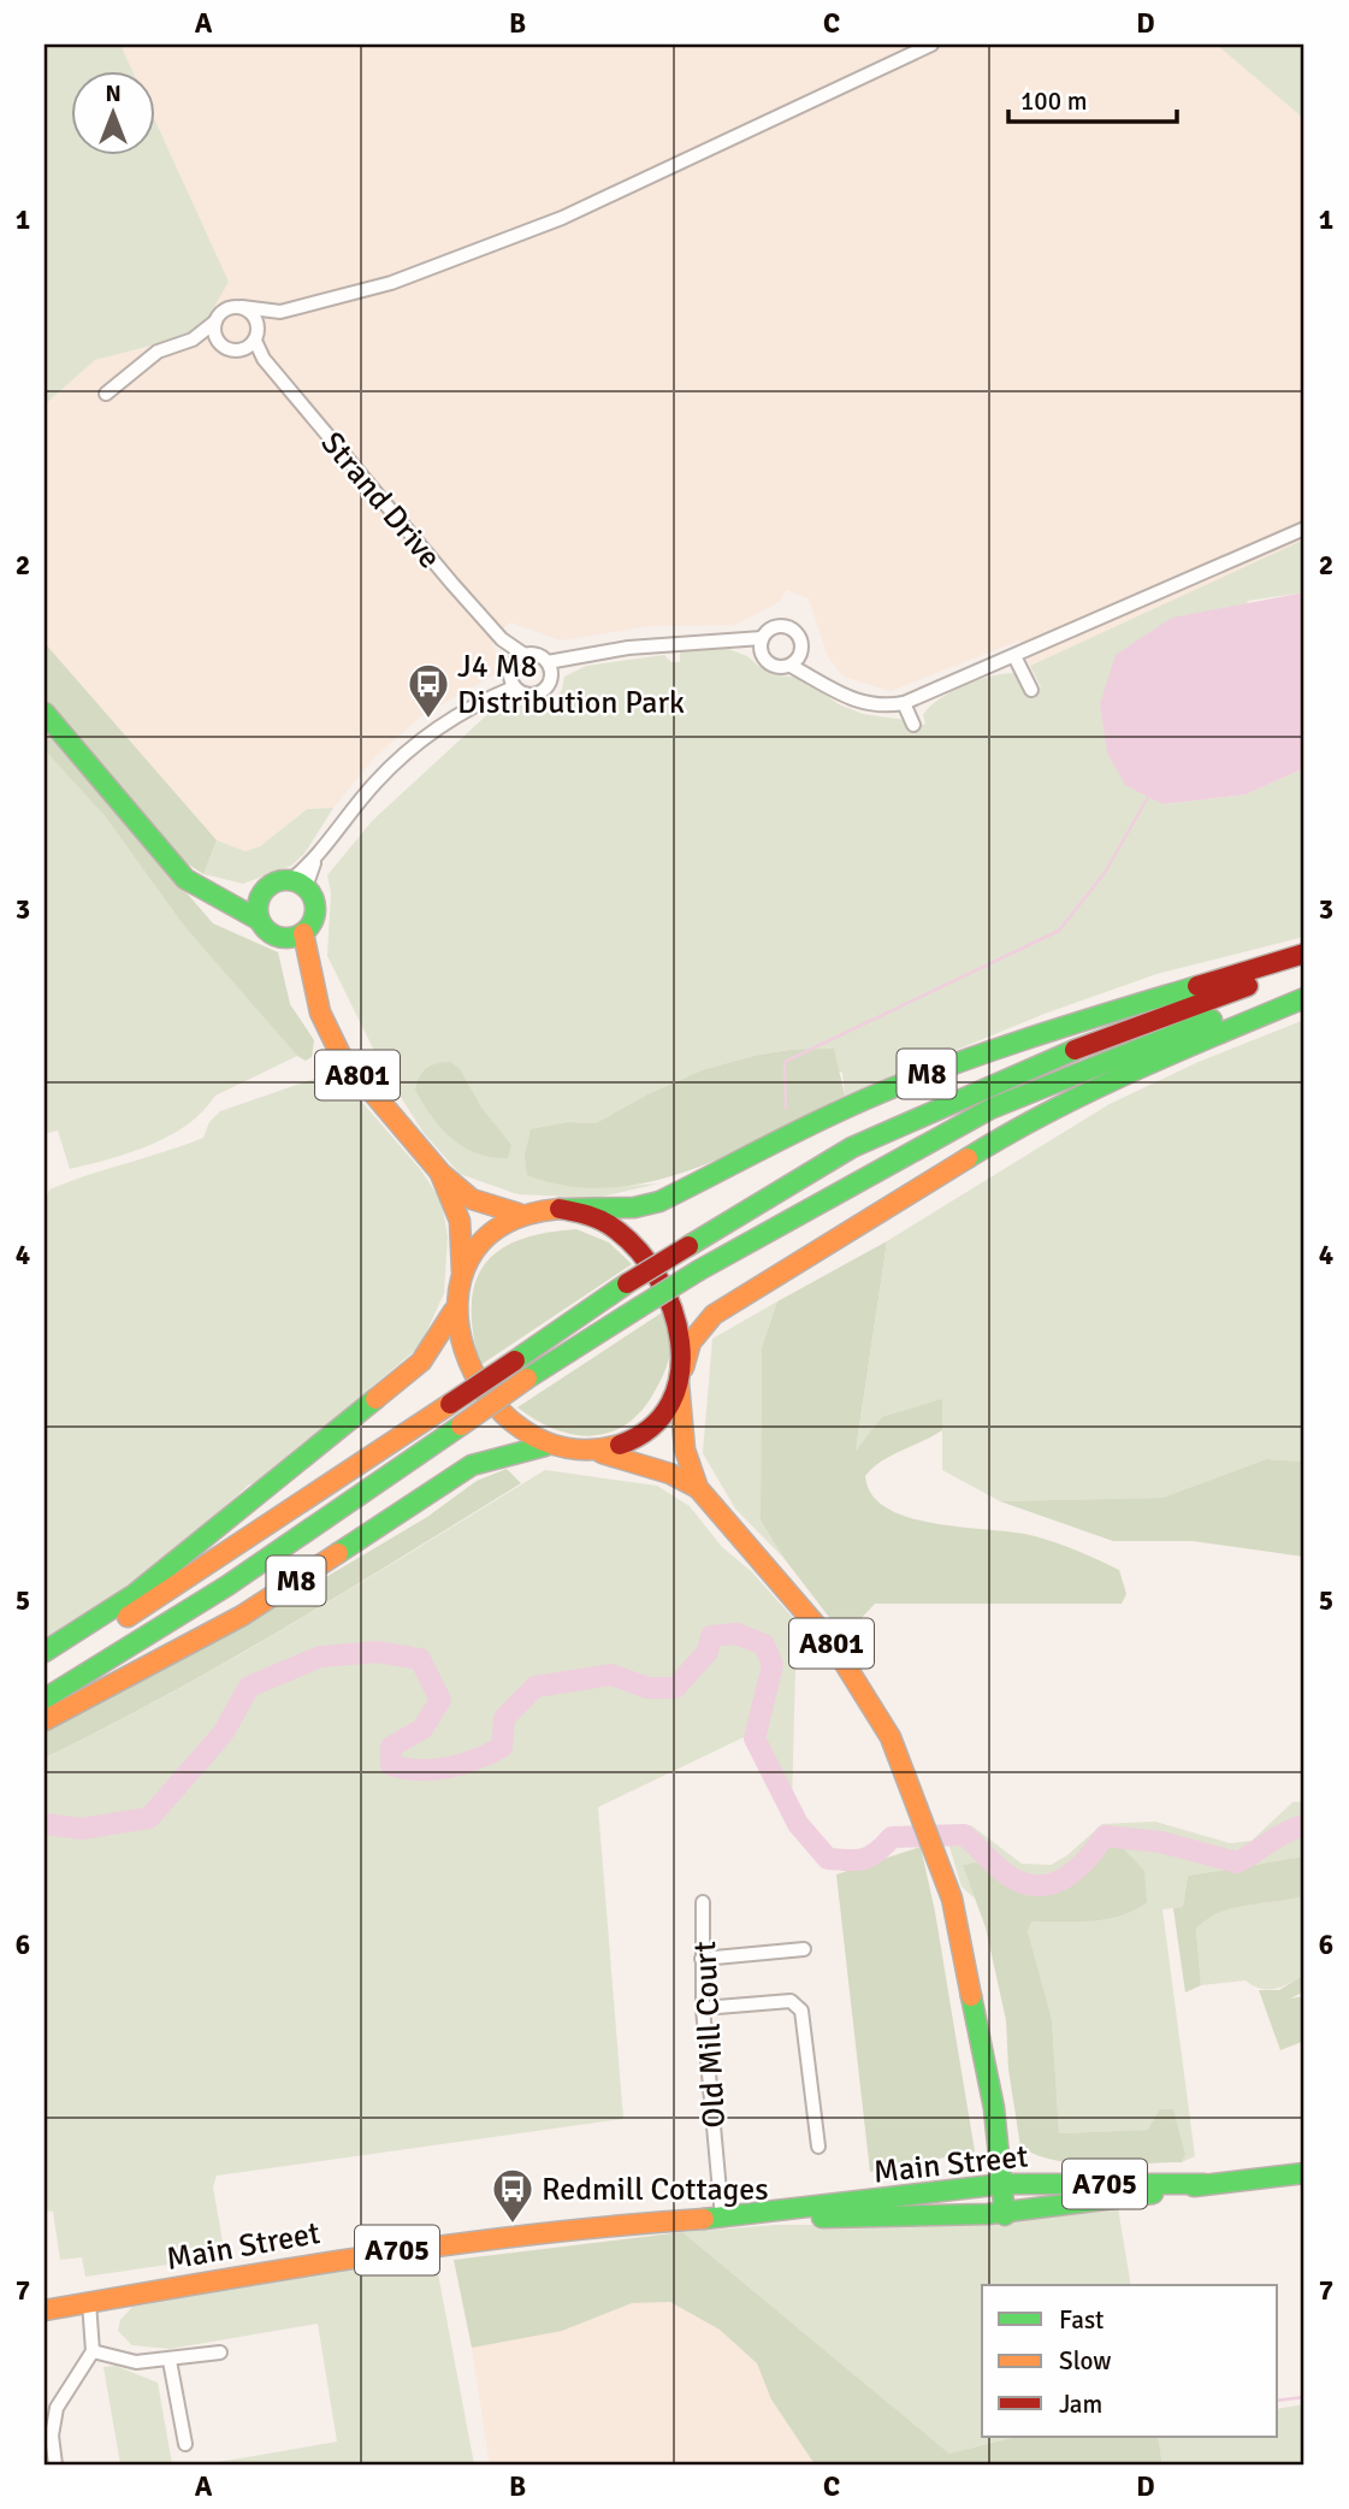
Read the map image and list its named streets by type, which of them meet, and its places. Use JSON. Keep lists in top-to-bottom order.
{
  "streets": {
    "main road": [
      "M8",
      "A801",
      "Main Street",
      "A705"
    ],
    "street": ["Strand Drive", "Old Mill Court"]
  },
  "crossings": [
    ["M8", "A801"],
    ["A801", "Main Street"],
    ["Old Mill Court", "Main Street"]
  ],
  "places": {
    "bus stop": ["J4 M8 Distribution Park", "Redmill Cottages"]
  },
  "legend": ["Fast", "Slow", "Jam"],
  "scale_bar": "100 m",
  "north": "top",
  "grid": {
    "columns": [
      "A",
      "B",
      "C",
      "D"
    ],
    "rows": [
      "1",
      "2",
      "3",
      "4",
      "5",
      "6",
      "7"
    ]
  }
}
